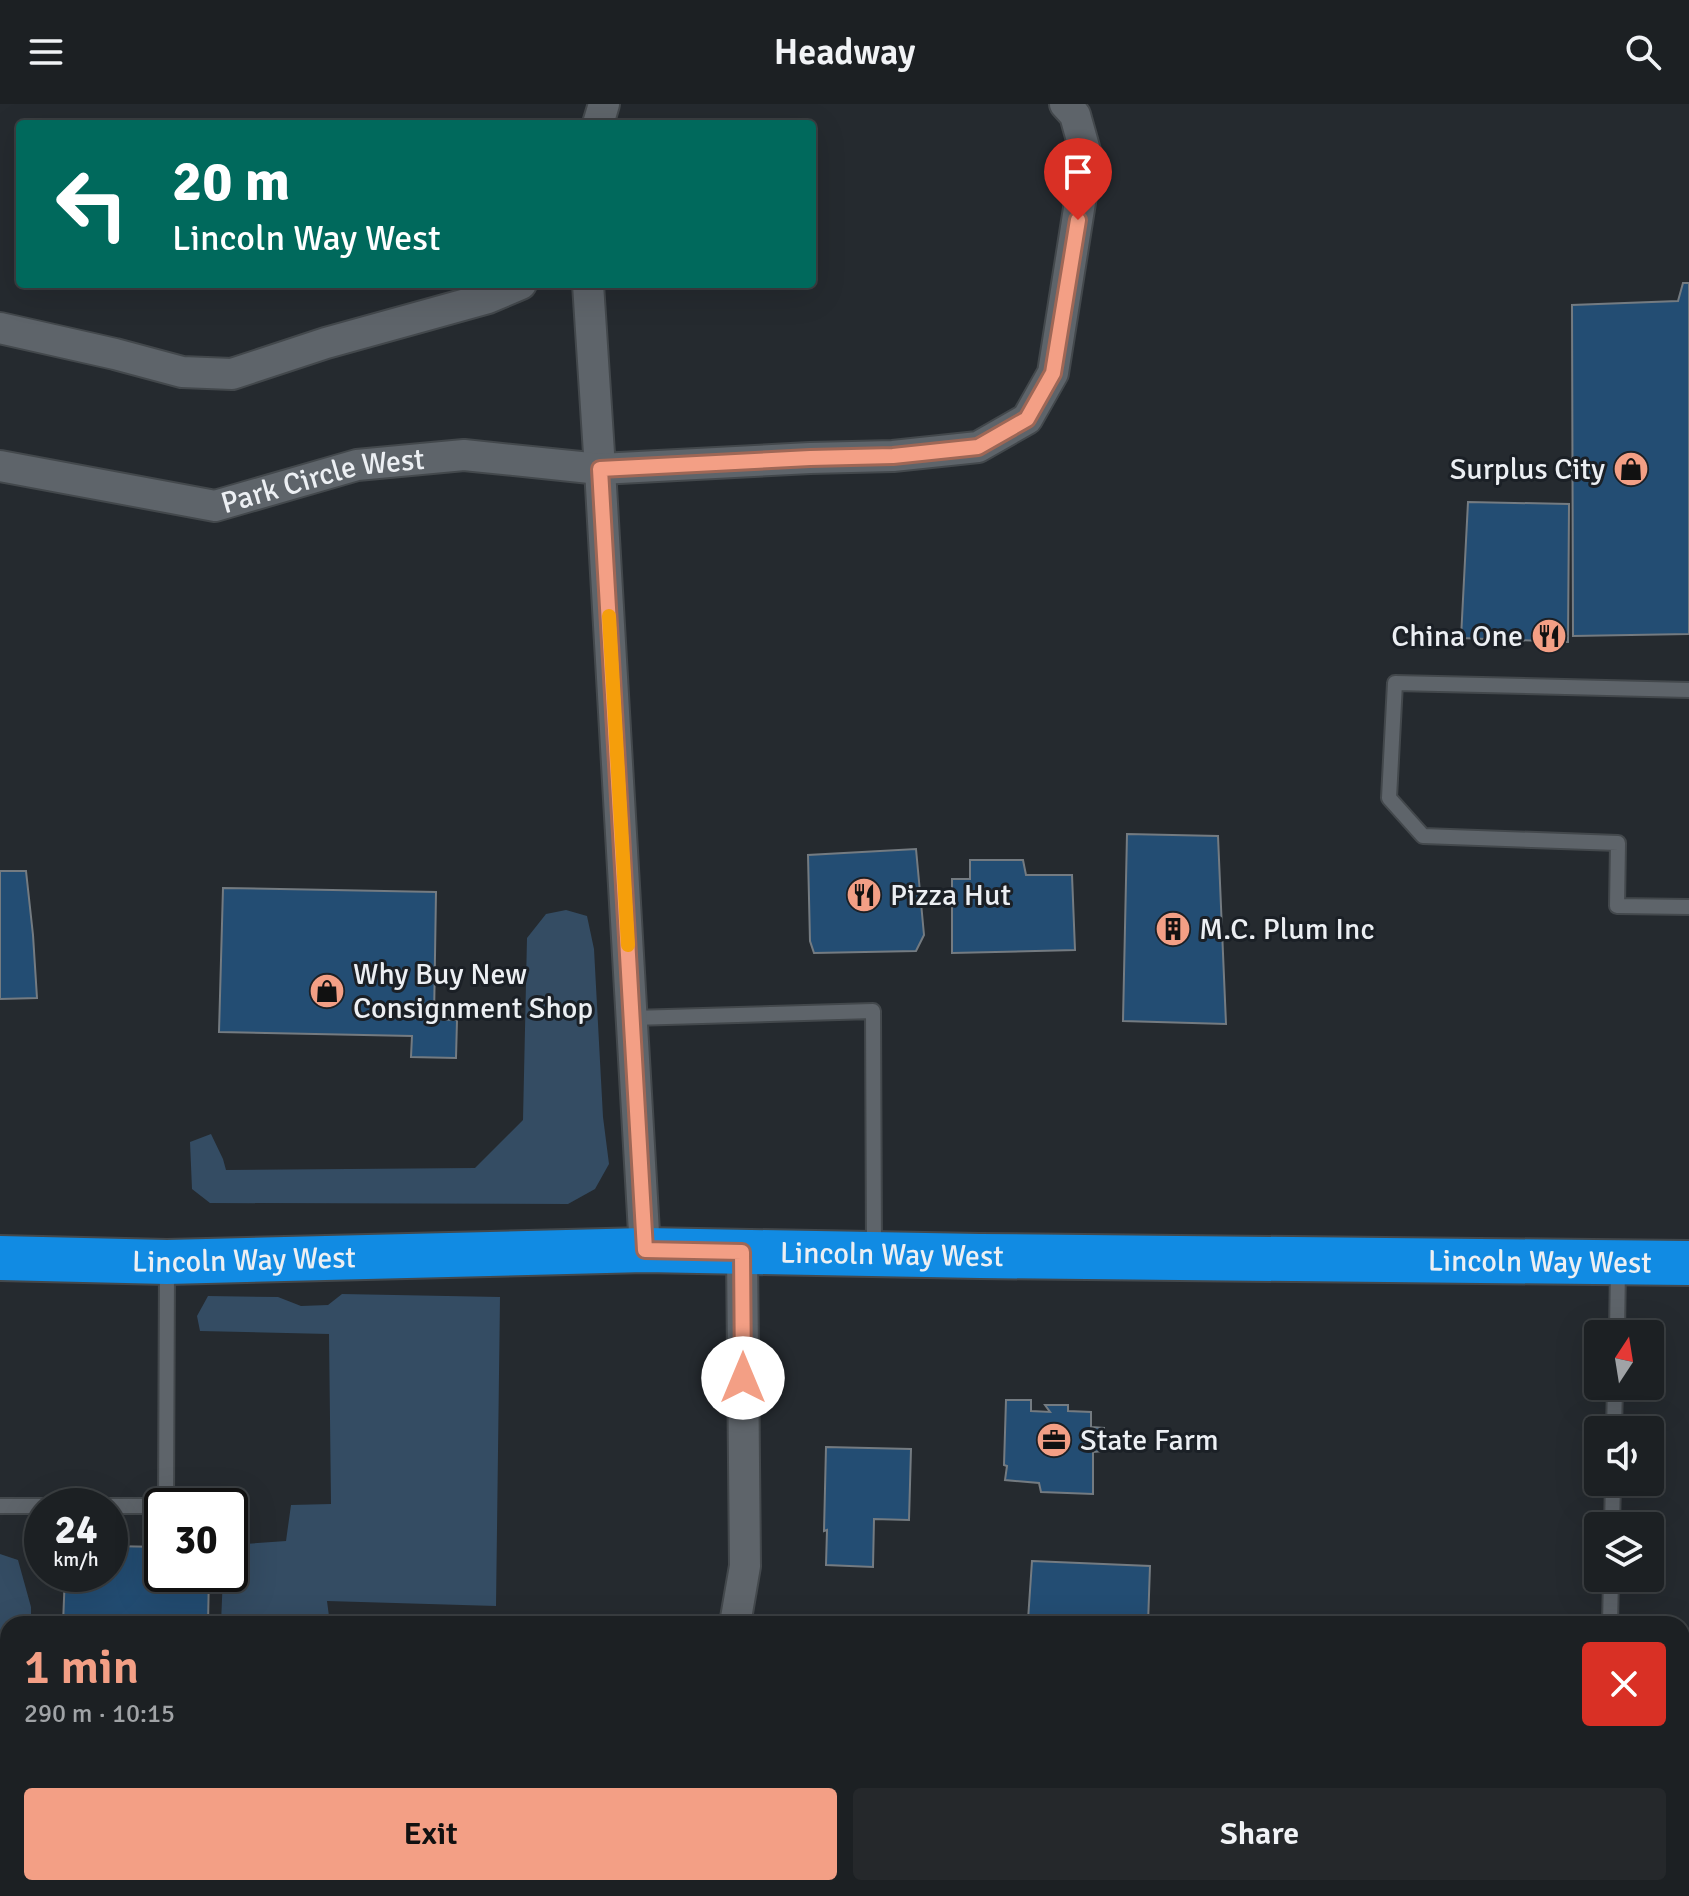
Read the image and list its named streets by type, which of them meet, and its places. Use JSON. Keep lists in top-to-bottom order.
{
  "streets": {
    "highway": ["Lincoln Way West"],
    "street": ["Park Circle West"]
  },
  "places": {
    "shop": ["Surplus City", "Why Buy New Consignment Shop"],
    "restaurant": ["China One", "Pizza Hut"],
    "building": ["M.C. Plum Inc"],
    "office": ["State Farm"]
  },
  "north": "top",
  "page": {
    "header": "Headway",
    "turn": ["20 m", "Lincoln Way West"],
    "speed": "24 km/h",
    "limit": "30",
    "heading": ["1 min", "290 m · 10:15"],
    "buttons": ["Exit", "Share"]
  }
}
